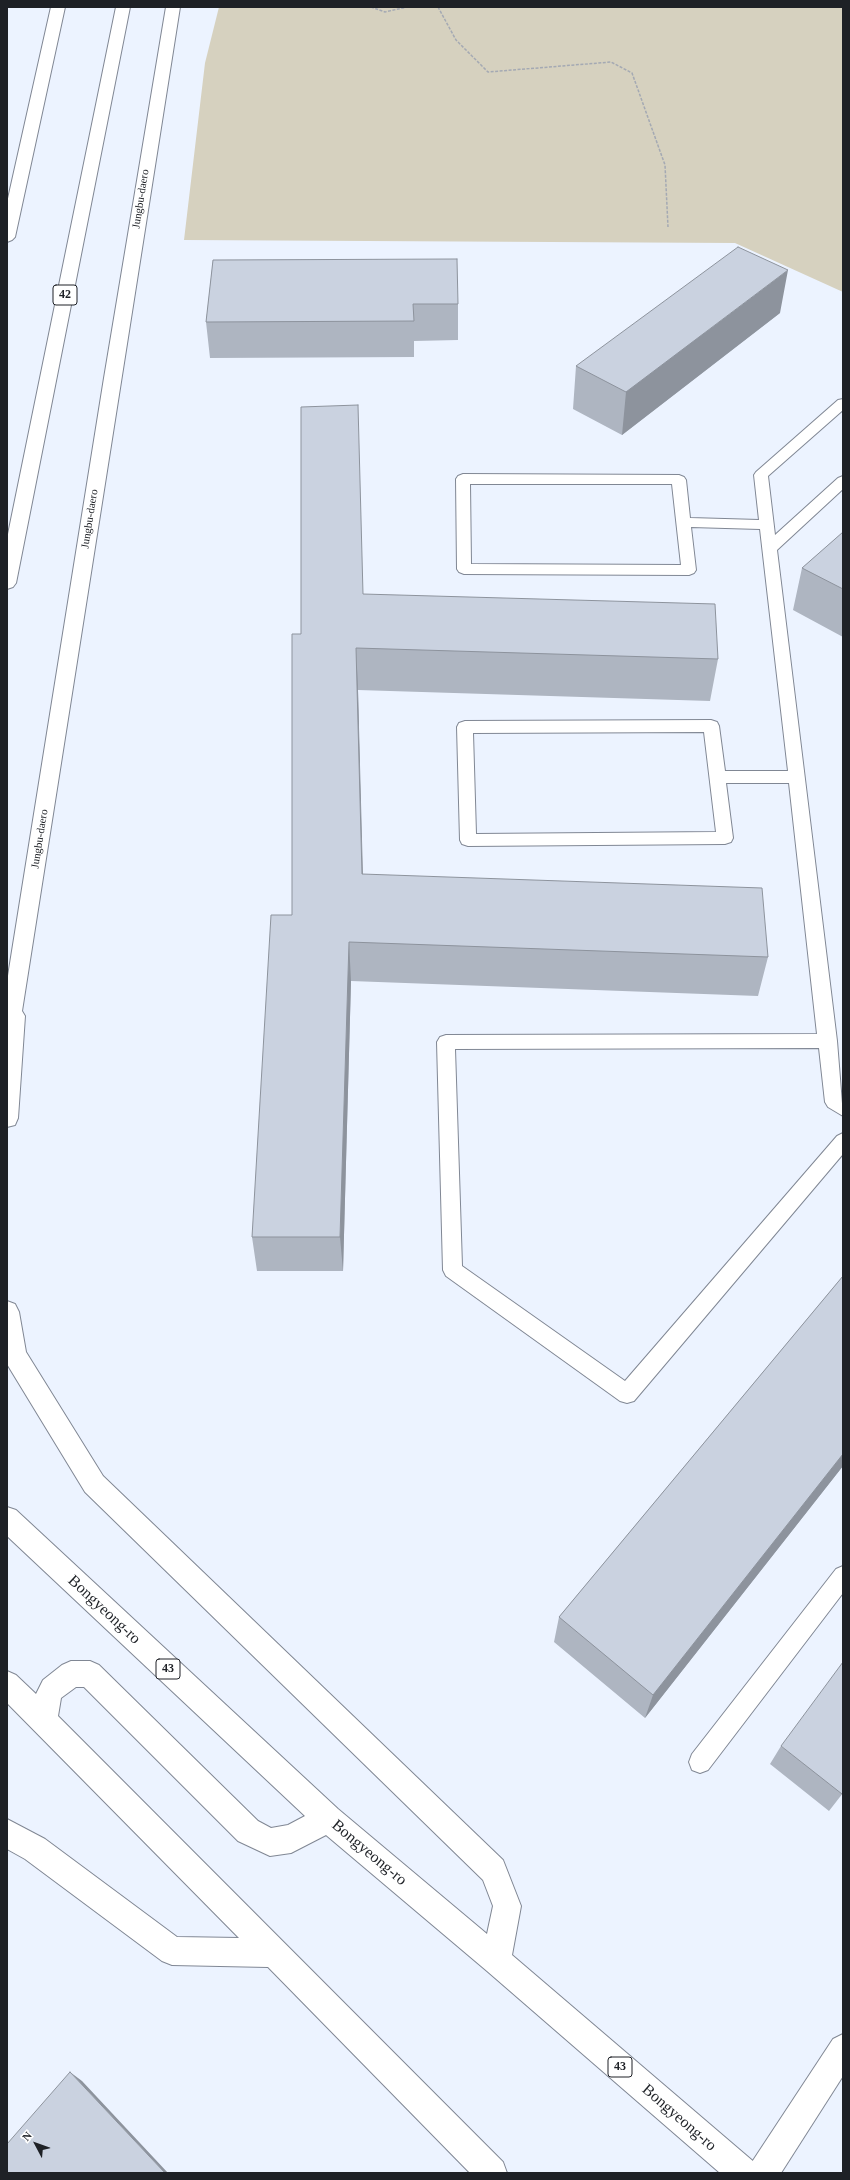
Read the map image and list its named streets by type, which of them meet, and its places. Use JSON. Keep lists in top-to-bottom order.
{
  "streets": {
    "main road": [
      "Jungbu-daero",
      "42",
      "Bongyeong-ro",
      "43"
    ]
  },
  "north": "top left"
}
